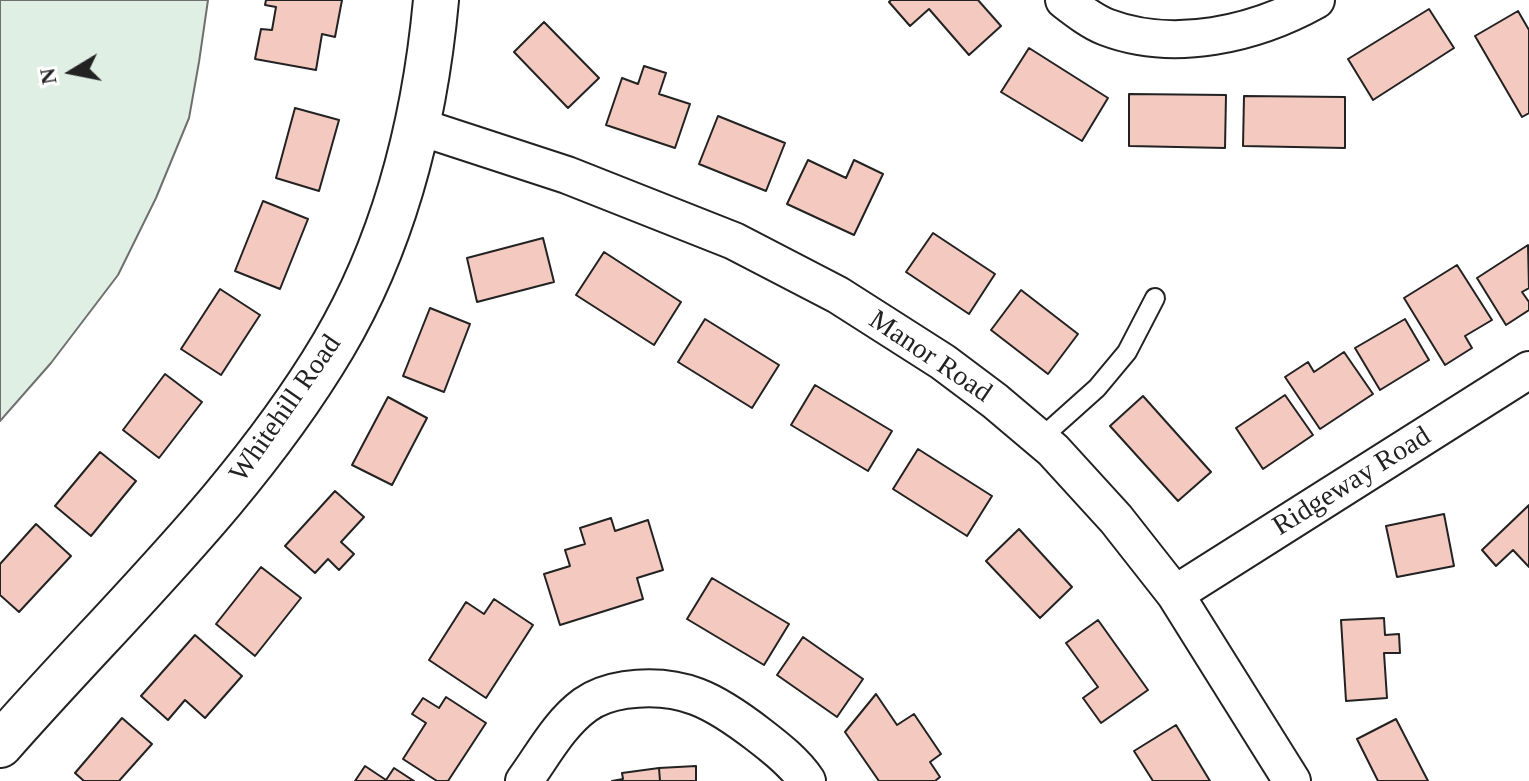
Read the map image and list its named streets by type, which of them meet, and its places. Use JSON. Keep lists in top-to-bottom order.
{
  "streets": {
    "street": ["Manor Road", "Whitehill Road", "Ridgeway Road"]
  },
  "crossings": [
    ["Manor Road", "Whitehill Road"],
    ["Manor Road", "Ridgeway Road"]
  ],
  "north": "left"
}
